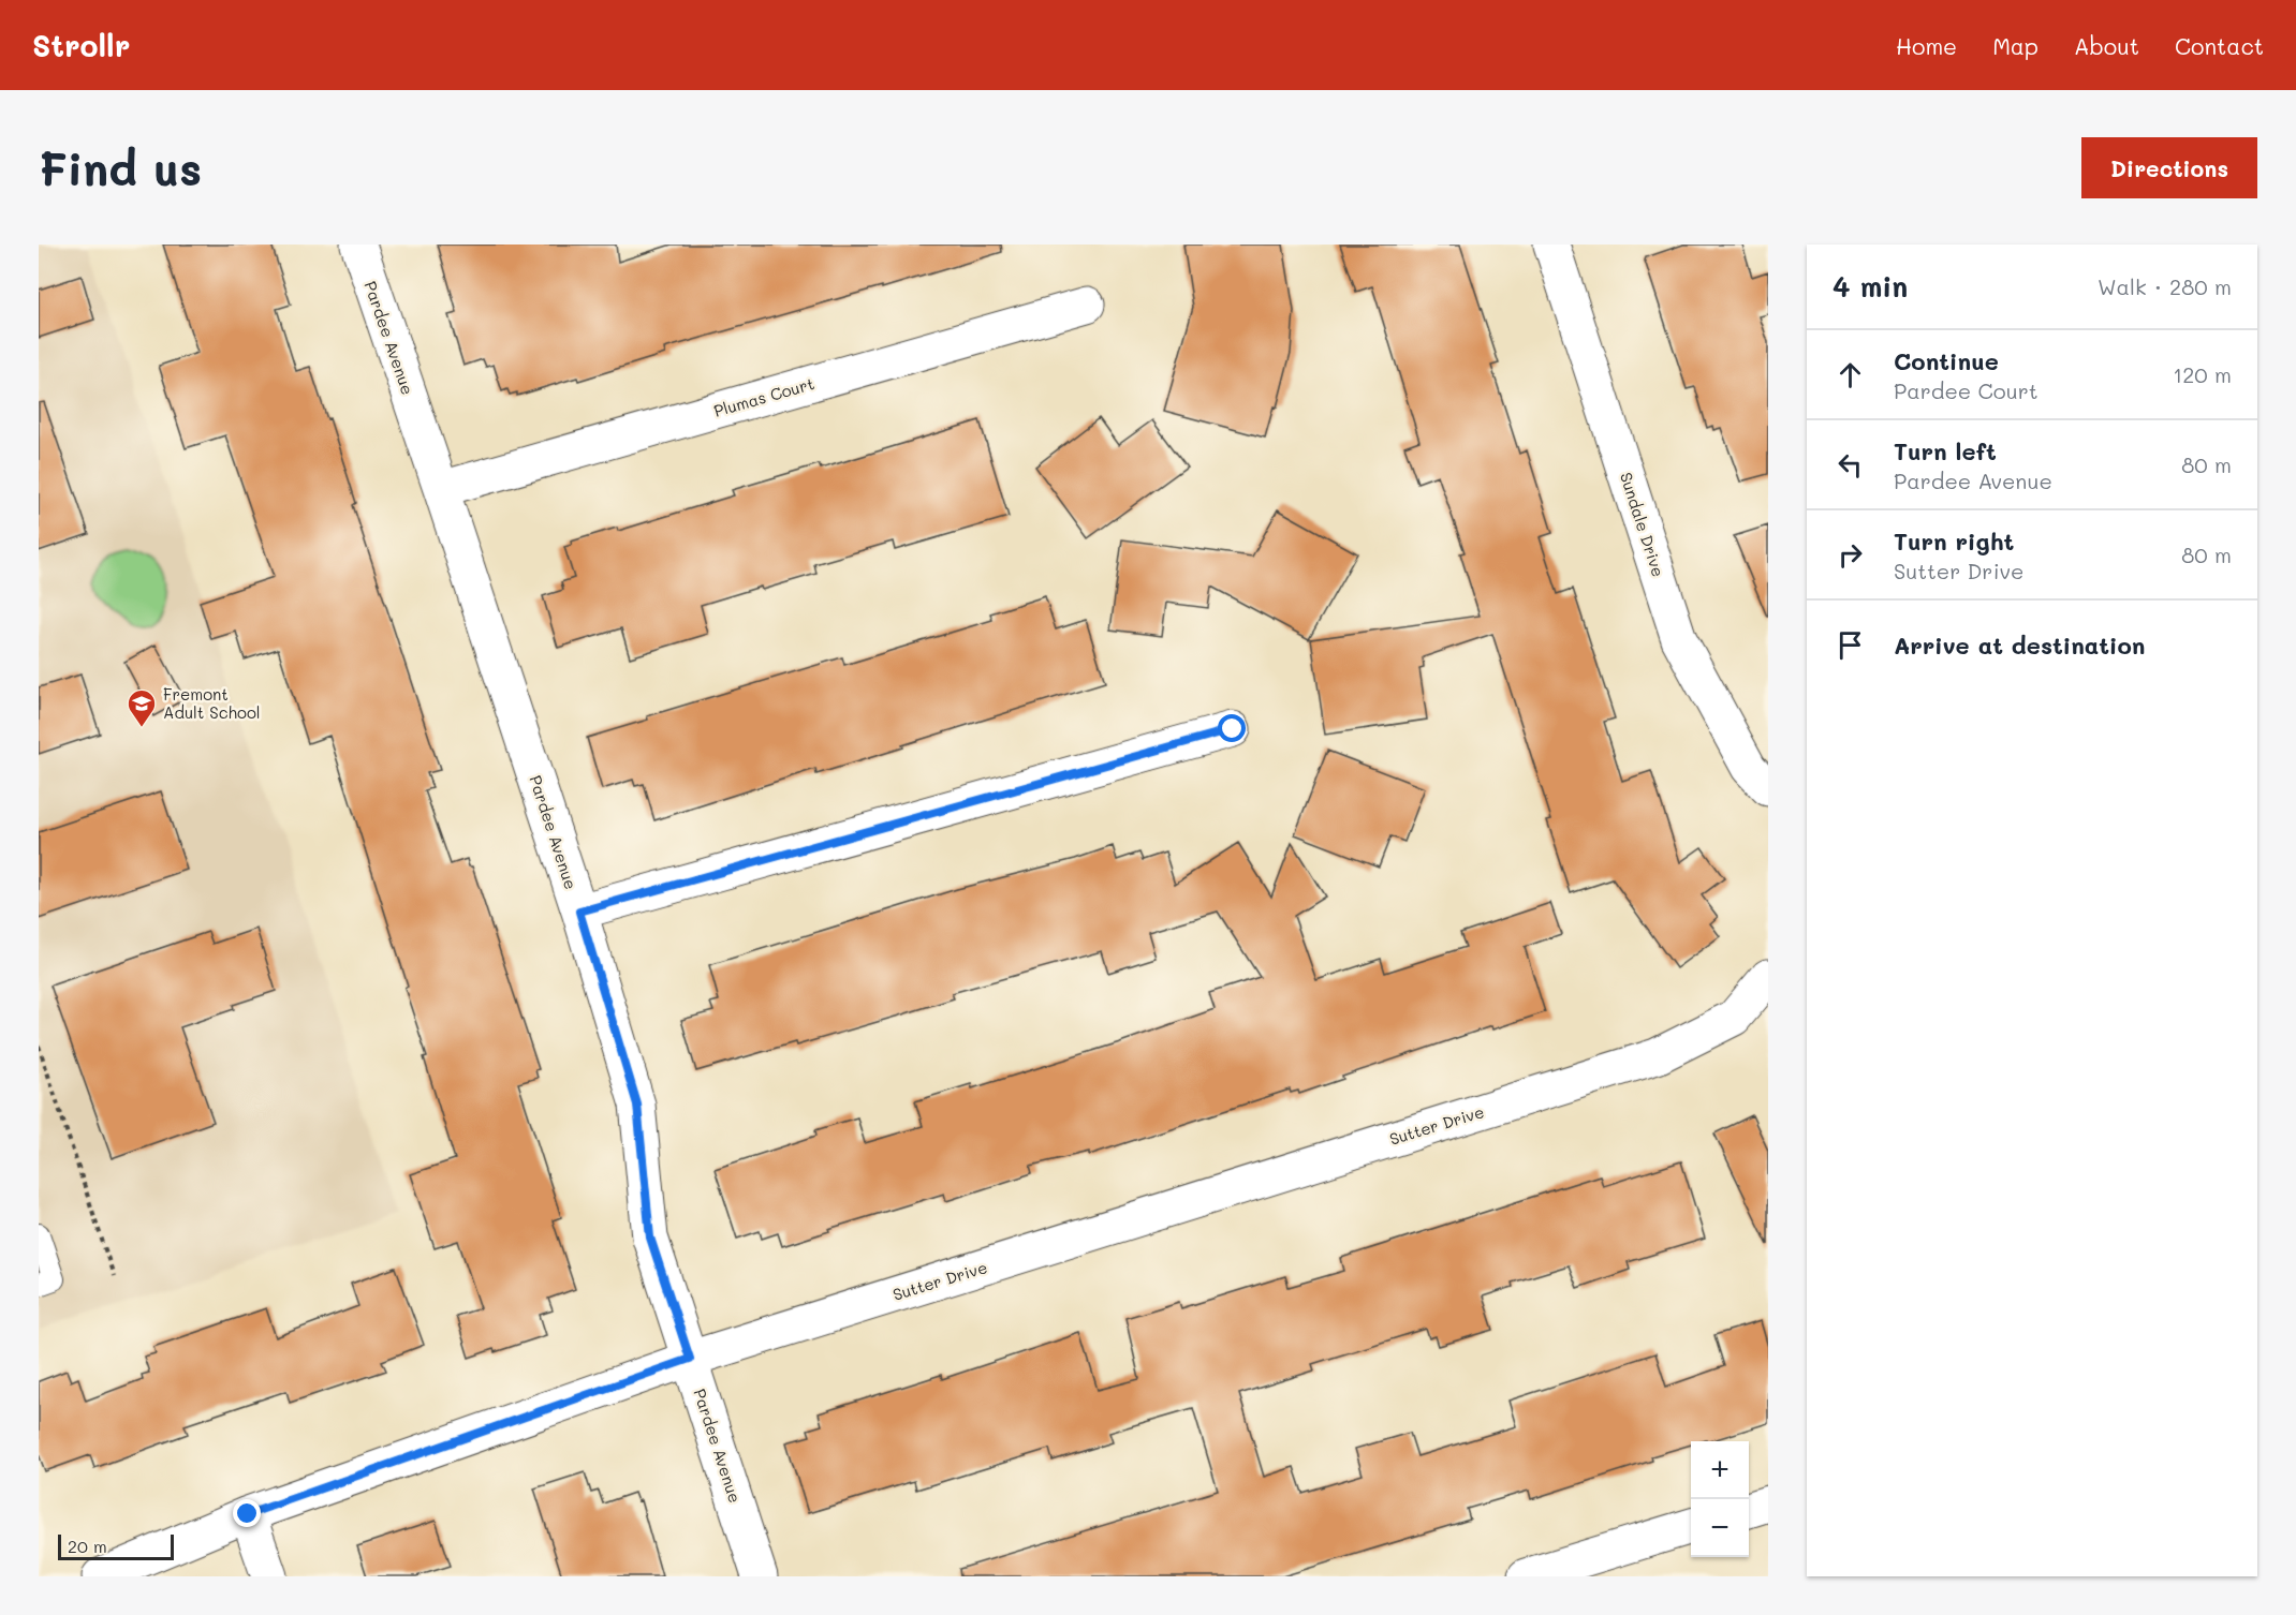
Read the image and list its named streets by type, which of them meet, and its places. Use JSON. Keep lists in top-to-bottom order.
{
  "streets": {
    "street": [
      "Pardee Avenue",
      "Plumas Court",
      "Sundale Drive",
      "Sutter Drive"
    ]
  },
  "crossings": [
    ["Pardee Avenue", "Plumas Court"],
    ["Pardee Avenue", "Sutter Drive"]
  ],
  "places": {
    "school or university": ["Fremont Adult School"]
  },
  "scale_bar": "20 m",
  "page": {
    "header": "Strollr",
    "nav": [
      "Home",
      "Map",
      "About",
      "Contact"
    ],
    "buttons": "Directions",
    "title": "Find us",
    "heading": ["4 min", "Walk · 280 m"],
    "list": [
      ["Continue", "Pardee Court", "120 m"],
      ["Turn left", "Pardee Avenue", "80 m"],
      ["Turn right", "Sutter Drive", "80 m"],
      "Arrive at destination"
    ],
    "map_buttons": ["+", "−"],
    "scale": "20 m"
  }
}
